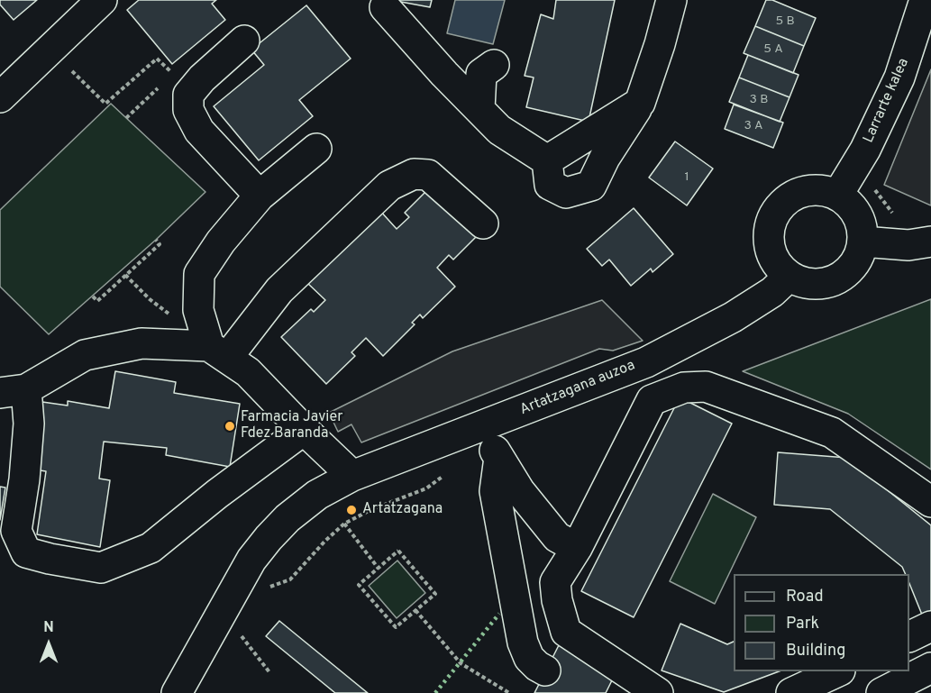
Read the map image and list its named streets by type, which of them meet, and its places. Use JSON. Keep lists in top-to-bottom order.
{
  "streets": {
    "street": ["Larrarte kalea", "Artatzagana auzoa"]
  },
  "crossings": [
    ["Larrarte kalea", "Artatzagana auzoa"]
  ],
  "places": ["Farmacia Javier Fdez Baranda", "Artatzagana"],
  "house_numbers": [
    "5 B",
    "5 A",
    "3 B",
    "3 A",
    "1"
  ],
  "legend": ["Road", "Park", "Building"],
  "north": "top"
}
